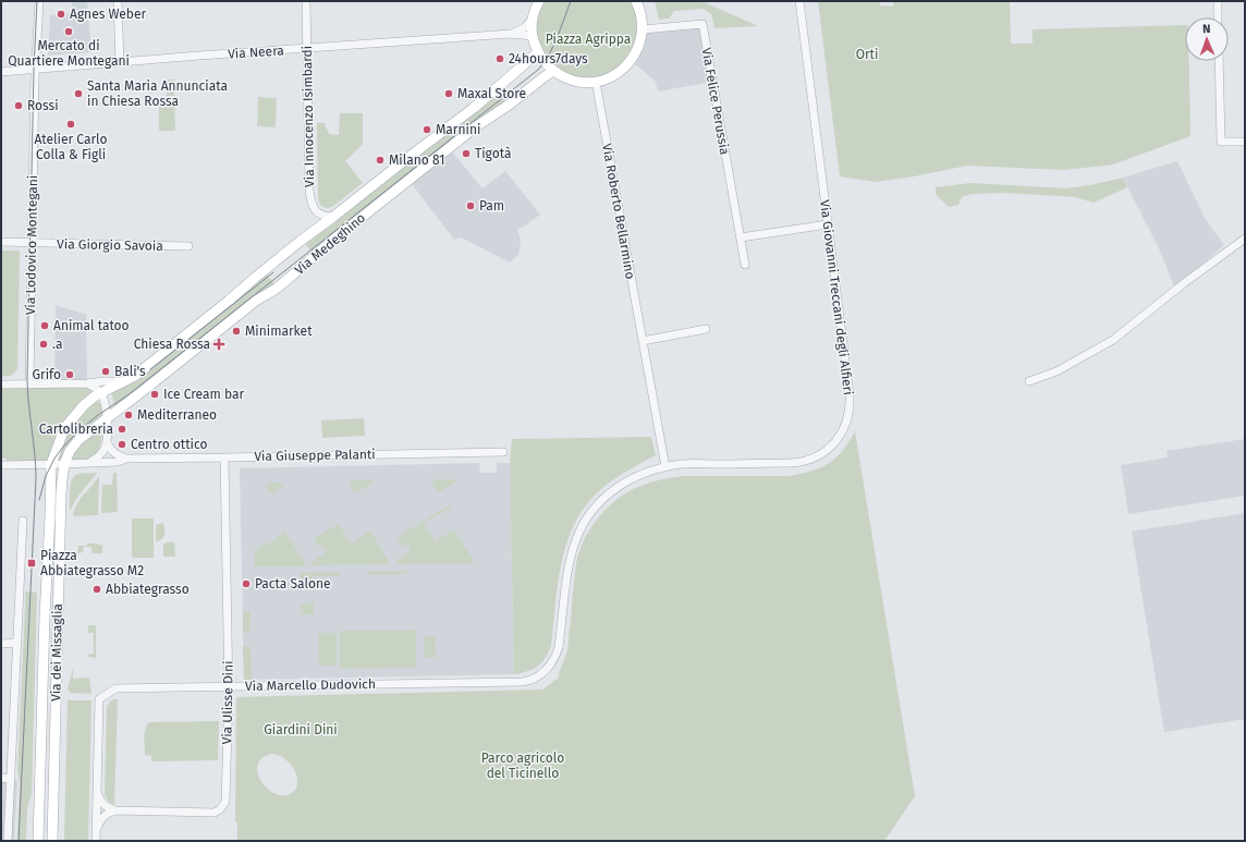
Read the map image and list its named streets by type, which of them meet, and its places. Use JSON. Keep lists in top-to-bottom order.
{
  "streets": {
    "main road": ["Via Medeghino", "Via dei Missaglia"],
    "street": [
      "Via Neera",
      "Via Felice Perussia",
      "Via Innocenzo Isimbardi",
      "Via Roberto Bellarmino",
      "Via Lodovico Montegani",
      "Via Giorgio Savoia",
      "Via Giovanni Treccani degli Alfieri",
      "Via Giuseppe Palanti",
      "Via Marcello Dudovich",
      "Via Ulisse Dini"
    ]
  },
  "crossings": [
    ["Via Neera", "Via Innocenzo Isimbardi"],
    ["Via Neera", "Via Lodovico Montegani"],
    ["Via Innocenzo Isimbardi", "Via Medeghino"],
    ["Via Roberto Bellarmino", "Via Giovanni Treccani degli Alfieri"],
    ["Via Medeghino", "Via Giuseppe Palanti"],
    ["Via Medeghino", "Via dei Missaglia"],
    ["Via Lodovico Montegani", "Via Giorgio Savoia"],
    ["Via Giovanni Treccani degli Alfieri", "Via Marcello Dudovich"],
    ["Via Giuseppe Palanti", "Via dei Missaglia"],
    ["Via Giuseppe Palanti", "Via Ulisse Dini"],
    ["Via Marcello Dudovich", "Via Ulisse Dini"]
  ],
  "parks": [
    "Piazza Agrippa",
    "Orti",
    "Giardini Dini",
    "Parco agricolo del Ticinello"
  ],
  "places": {
    "other": [
      "Agnes Weber",
      "Mercato di Quartiere Montegani",
      "24hours7days",
      "Santa Maria Annunciata in Chiesa Rossa",
      "Maxal Store",
      "Rossi",
      "Atelier Carlo Colla & Figli",
      "Marnini",
      "Tigotà",
      "Milano 81",
      "Pam",
      "Animal tatoo",
      "Minimarket",
      ".a",
      "Bali's",
      "Grifo",
      "Ice Cream bar",
      "Mediterraneo",
      "Cartolibreria",
      "Centro ottico",
      "Pacta Salone",
      "Abbiategrasso"
    ],
    "health": ["Chiesa Rossa"],
    "transit": ["Piazza Abbiategrasso M2"]
  },
  "north": "top"
}
